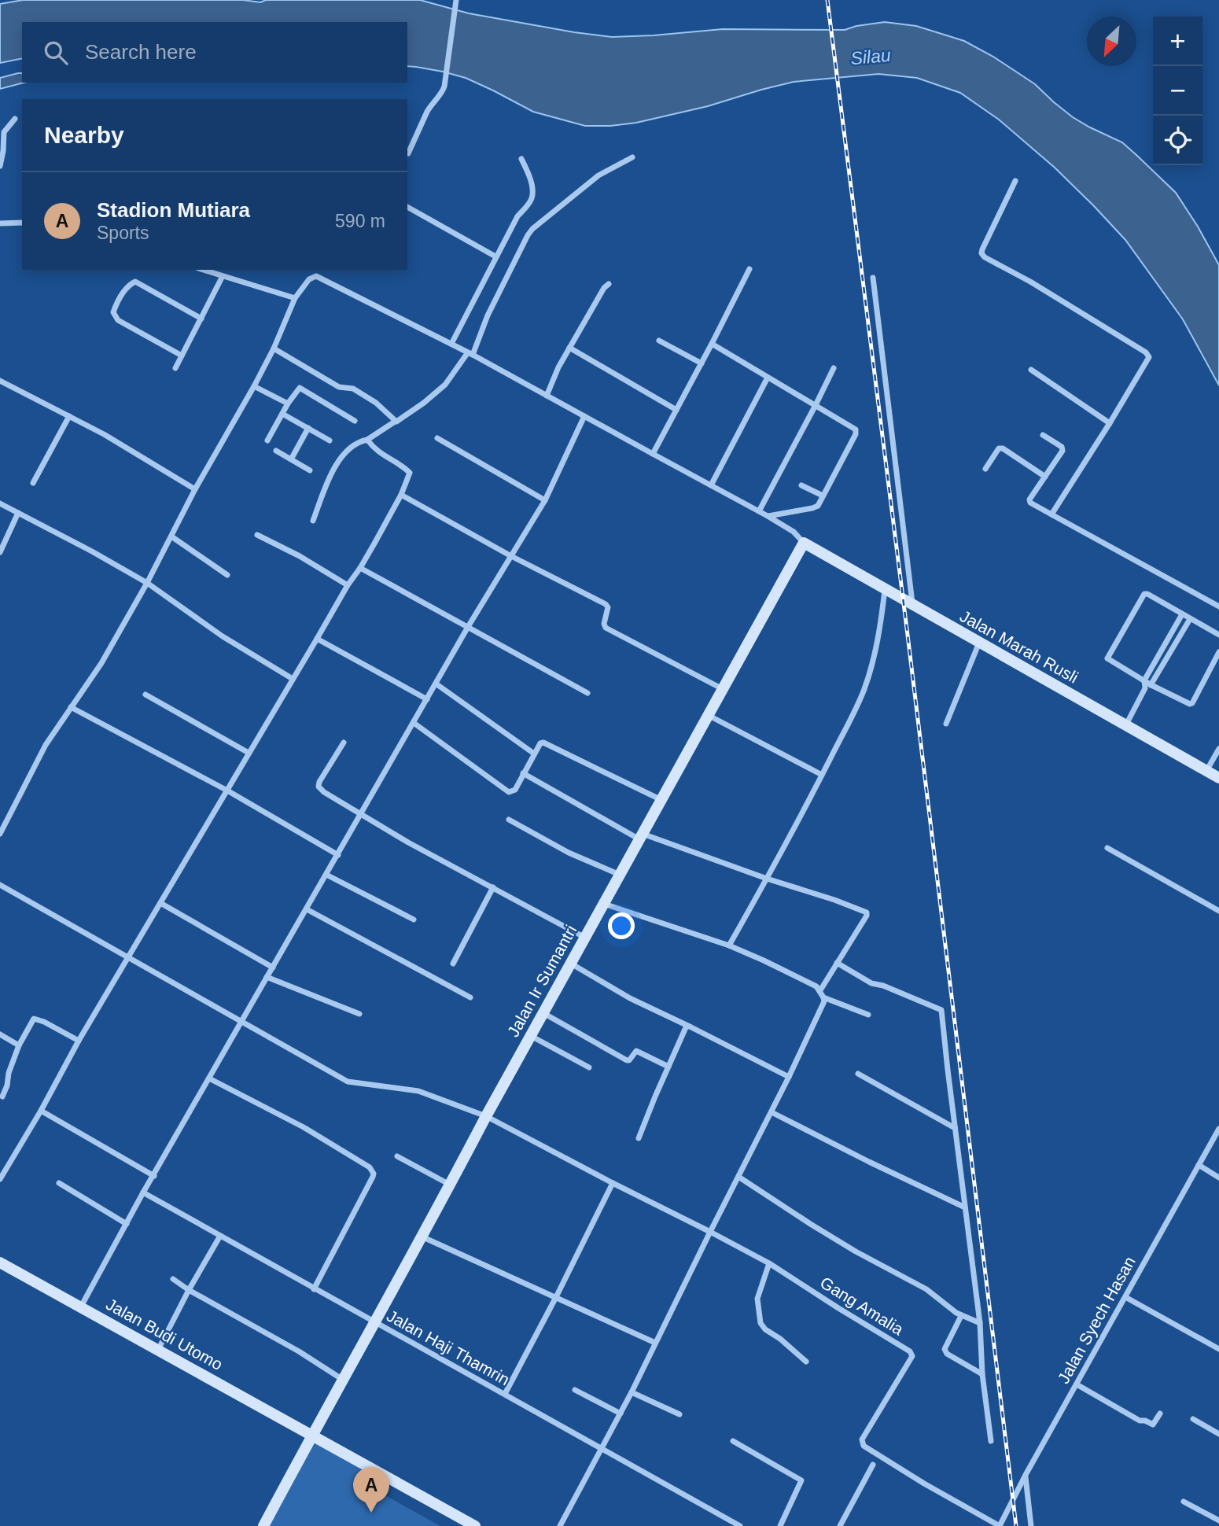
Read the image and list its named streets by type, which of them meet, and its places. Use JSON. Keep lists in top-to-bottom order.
{
  "streets": {
    "main road": ["Jalan Marah Rusli", "Jalan Ir Sumantri", "Jalan Budi Utomo"],
    "street": ["Gang Amalia", "Jalan Syech Hasan", "Jalan Haji Thamrin"]
  },
  "crossings": [
    ["Jalan Marah Rusli", "Jalan Ir Sumantri"],
    ["Jalan Ir Sumantri", "Gang Amalia"],
    ["Jalan Ir Sumantri", "Jalan Budi Utomo"],
    ["Jalan Ir Sumantri", "Jalan Haji Thamrin"],
    ["Gang Amalia", "Jalan Syech Hasan"]
  ],
  "water": ["Silau"],
  "north": "bottom left",
  "page": {
    "map_buttons": ["+", "−"],
    "search": "Search here",
    "heading": "Nearby",
    "list": [
      {
        "mark": "A",
        "name": "Stadion Mutiara",
        "note": "Sports",
        "value": "590 m"
      }
    ],
    "pins": "A"
  }
}
